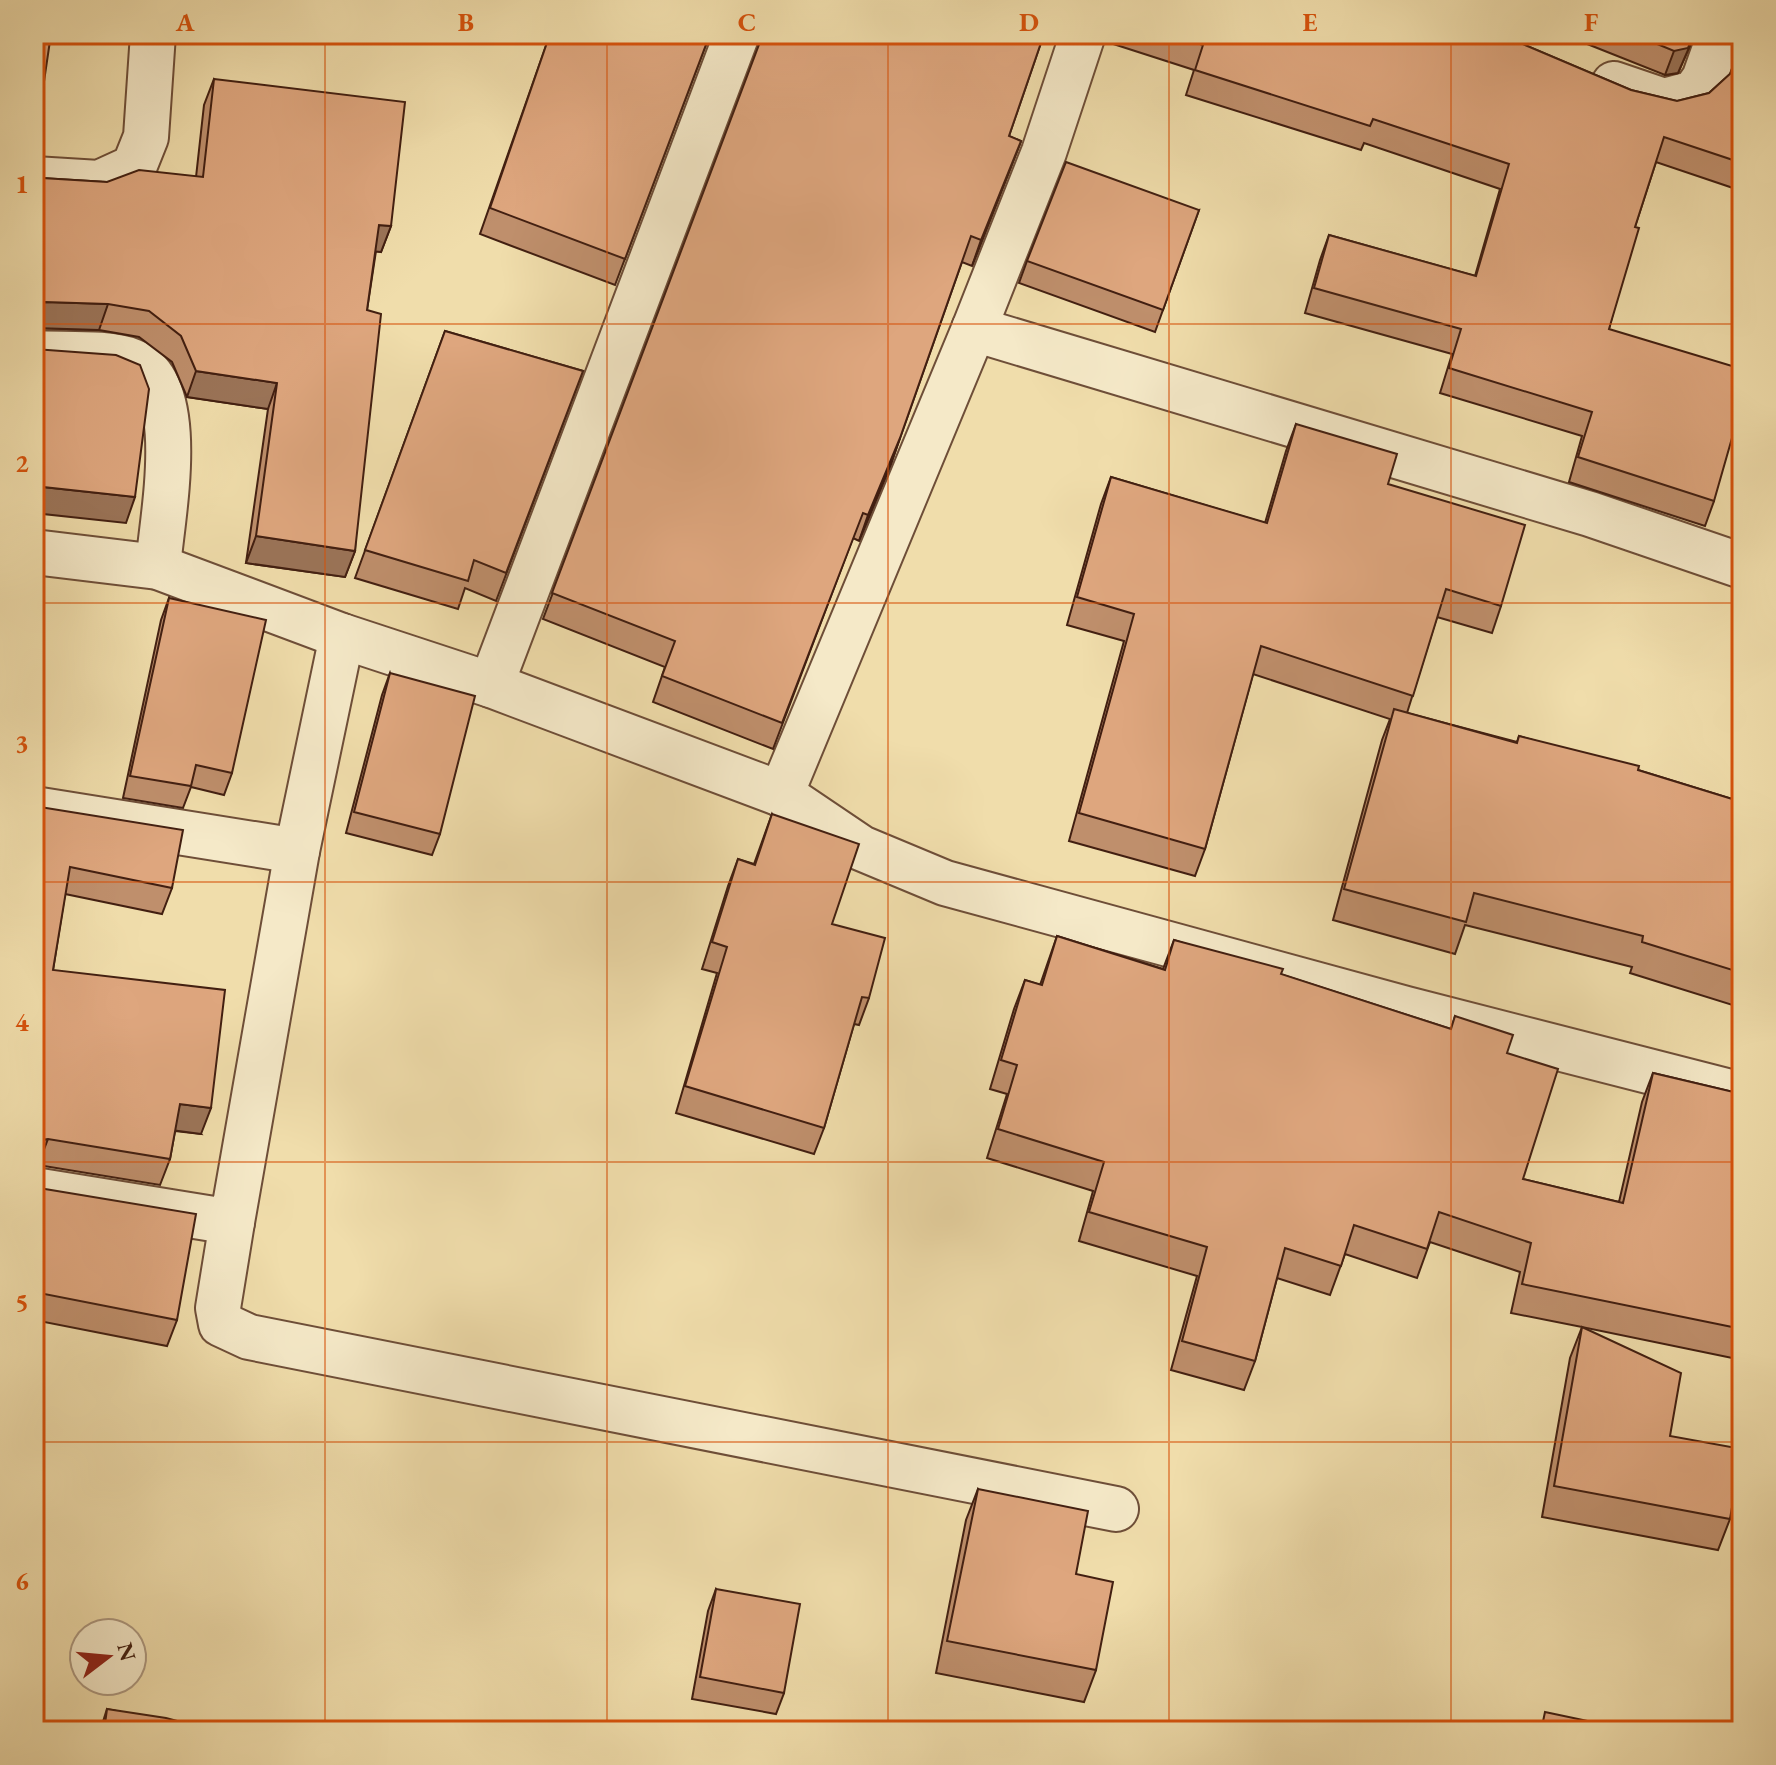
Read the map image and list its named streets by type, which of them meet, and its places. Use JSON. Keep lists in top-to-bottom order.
{
  "north": "right",
  "grid": {
    "columns": [
      "A",
      "B",
      "C",
      "D",
      "E",
      "F"
    ],
    "rows": [
      "1",
      "2",
      "3",
      "4",
      "5",
      "6"
    ]
  }
}
